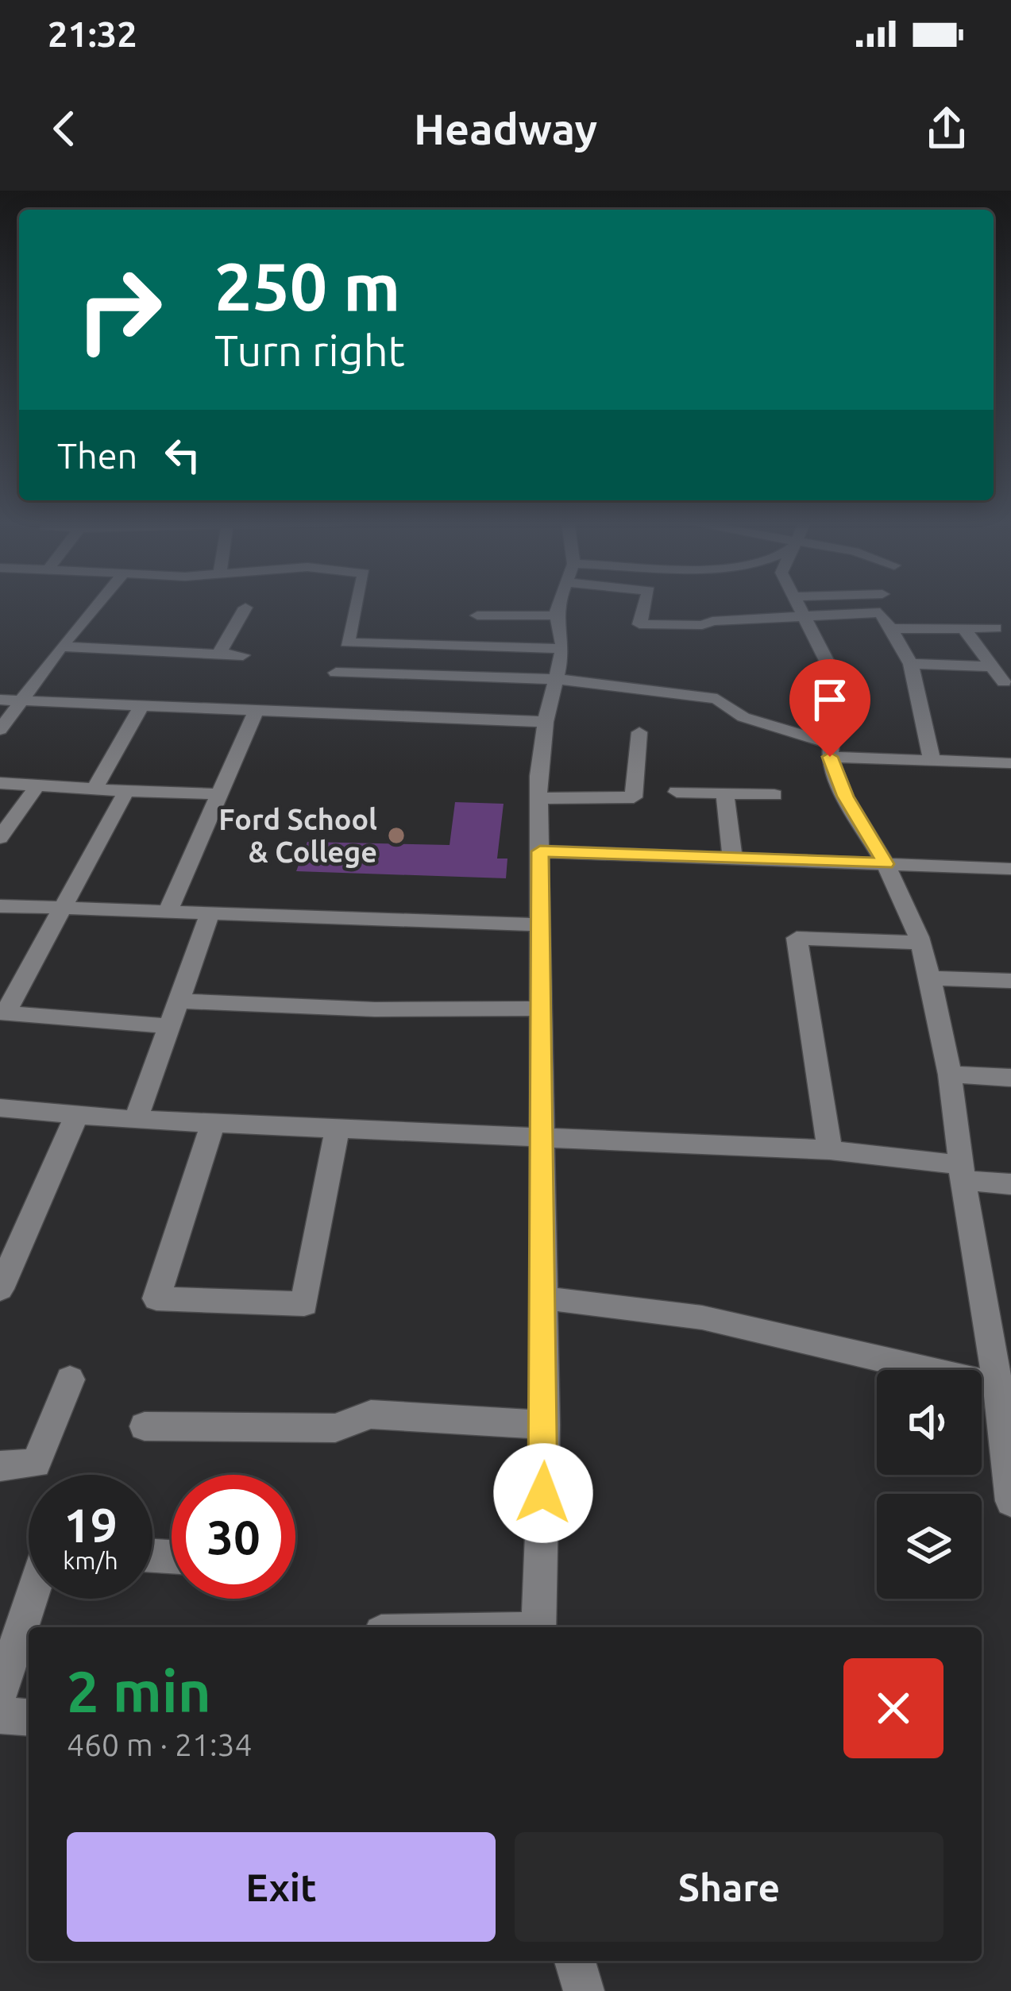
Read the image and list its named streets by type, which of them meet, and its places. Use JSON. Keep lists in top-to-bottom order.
{
  "places": ["Ford School & College"],
  "page": {
    "status": "21:32",
    "header": "Headway",
    "turn": ["250 m", "Turn right"],
    "then": "Then",
    "speed": "19 km/h",
    "limit": "30",
    "heading": ["2 min", "460 m · 21:34"],
    "buttons": ["Exit", "Share"]
  }
}
